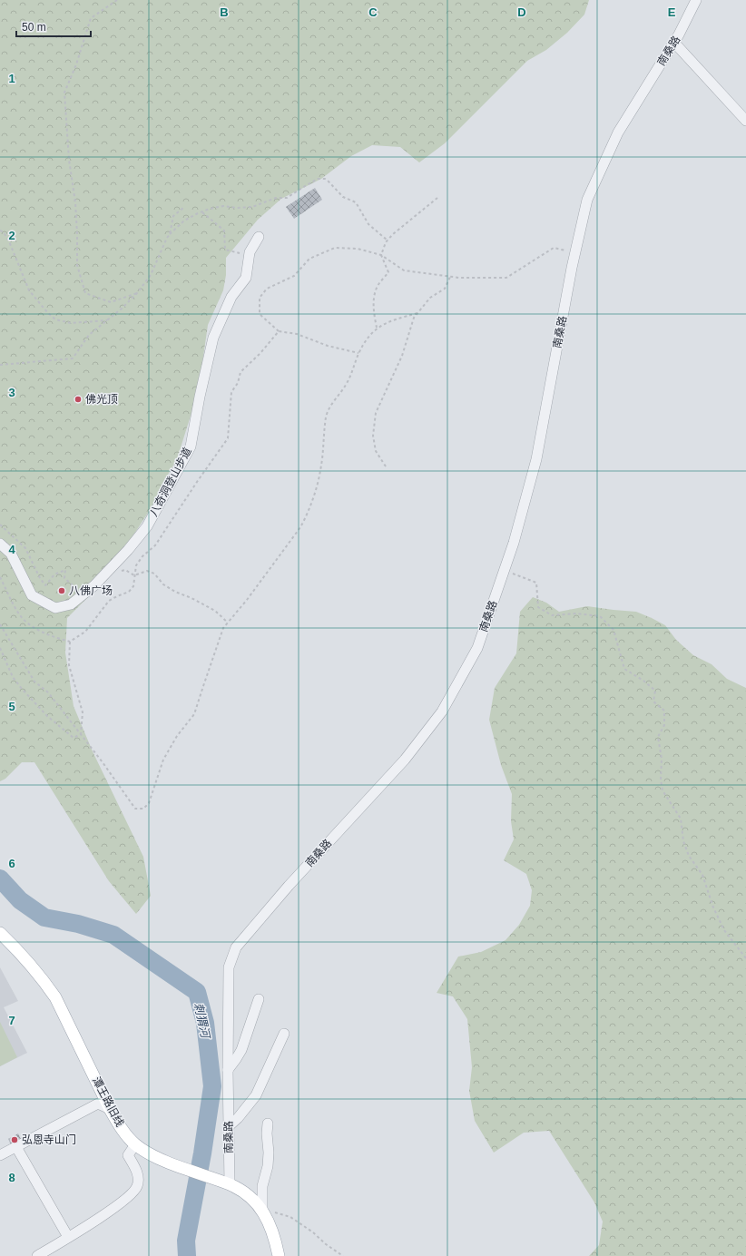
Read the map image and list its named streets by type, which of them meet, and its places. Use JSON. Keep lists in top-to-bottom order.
{
  "streets": {
    "main road": ["潭王路旧线"],
    "street": ["南桑路", "八奇洞登山步道"]
  },
  "crossings": [
    ["南桑路", "潭王路旧线"]
  ],
  "water": ["刺猬河"],
  "places": ["佛光顶", "八佛广场", "弘恩寺山门"],
  "scale_bar": "50 m",
  "grid": {
    "columns": [
      "B",
      "C",
      "D",
      "E"
    ],
    "rows": [
      "1",
      "2",
      "3",
      "4",
      "5",
      "6",
      "7",
      "8"
    ]
  }
}
